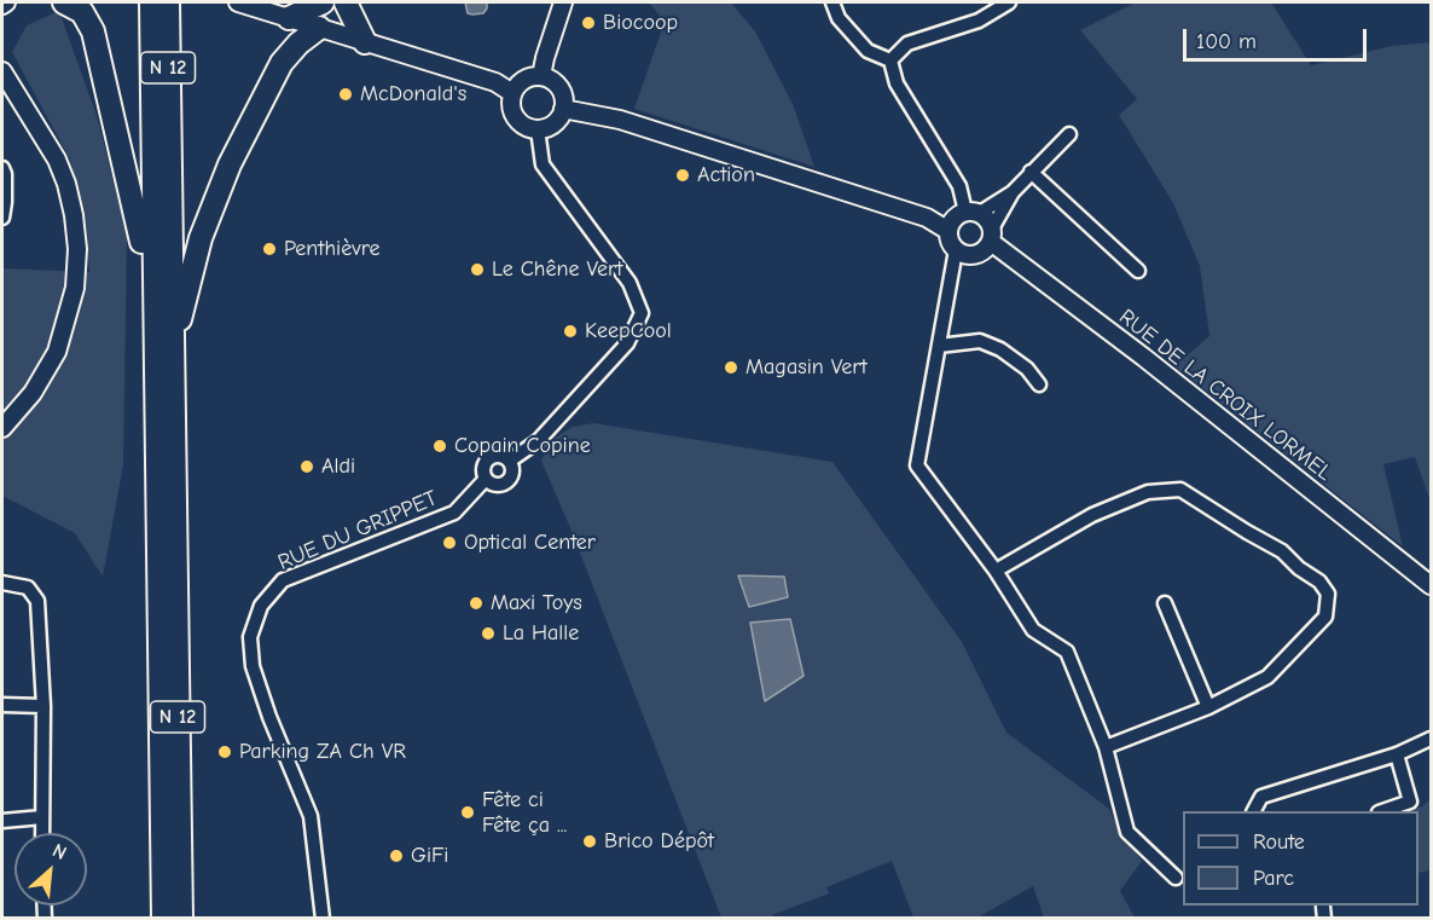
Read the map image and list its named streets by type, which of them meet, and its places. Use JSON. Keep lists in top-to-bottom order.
{
  "streets": {
    "highway": ["N 12"],
    "street": ["RUE DE LA CROIX LORMEL", "RUE DU GRIPPET"]
  },
  "places": [
    "Biocoop",
    "McDonald's",
    "Action",
    "Penthièvre",
    "Le Chêne Vert",
    "KeepCool",
    "Magasin Vert",
    "Copain Copine",
    "Aldi",
    "Optical Center",
    "Maxi Toys",
    "La Halle",
    "Parking ZA Ch VR",
    "Fête ci Fête ça ...",
    "Brico Dépôt",
    "GiFi"
  ],
  "legend": ["Route", "Parc"],
  "scale_bar": "100 m",
  "north": "top right"
}
